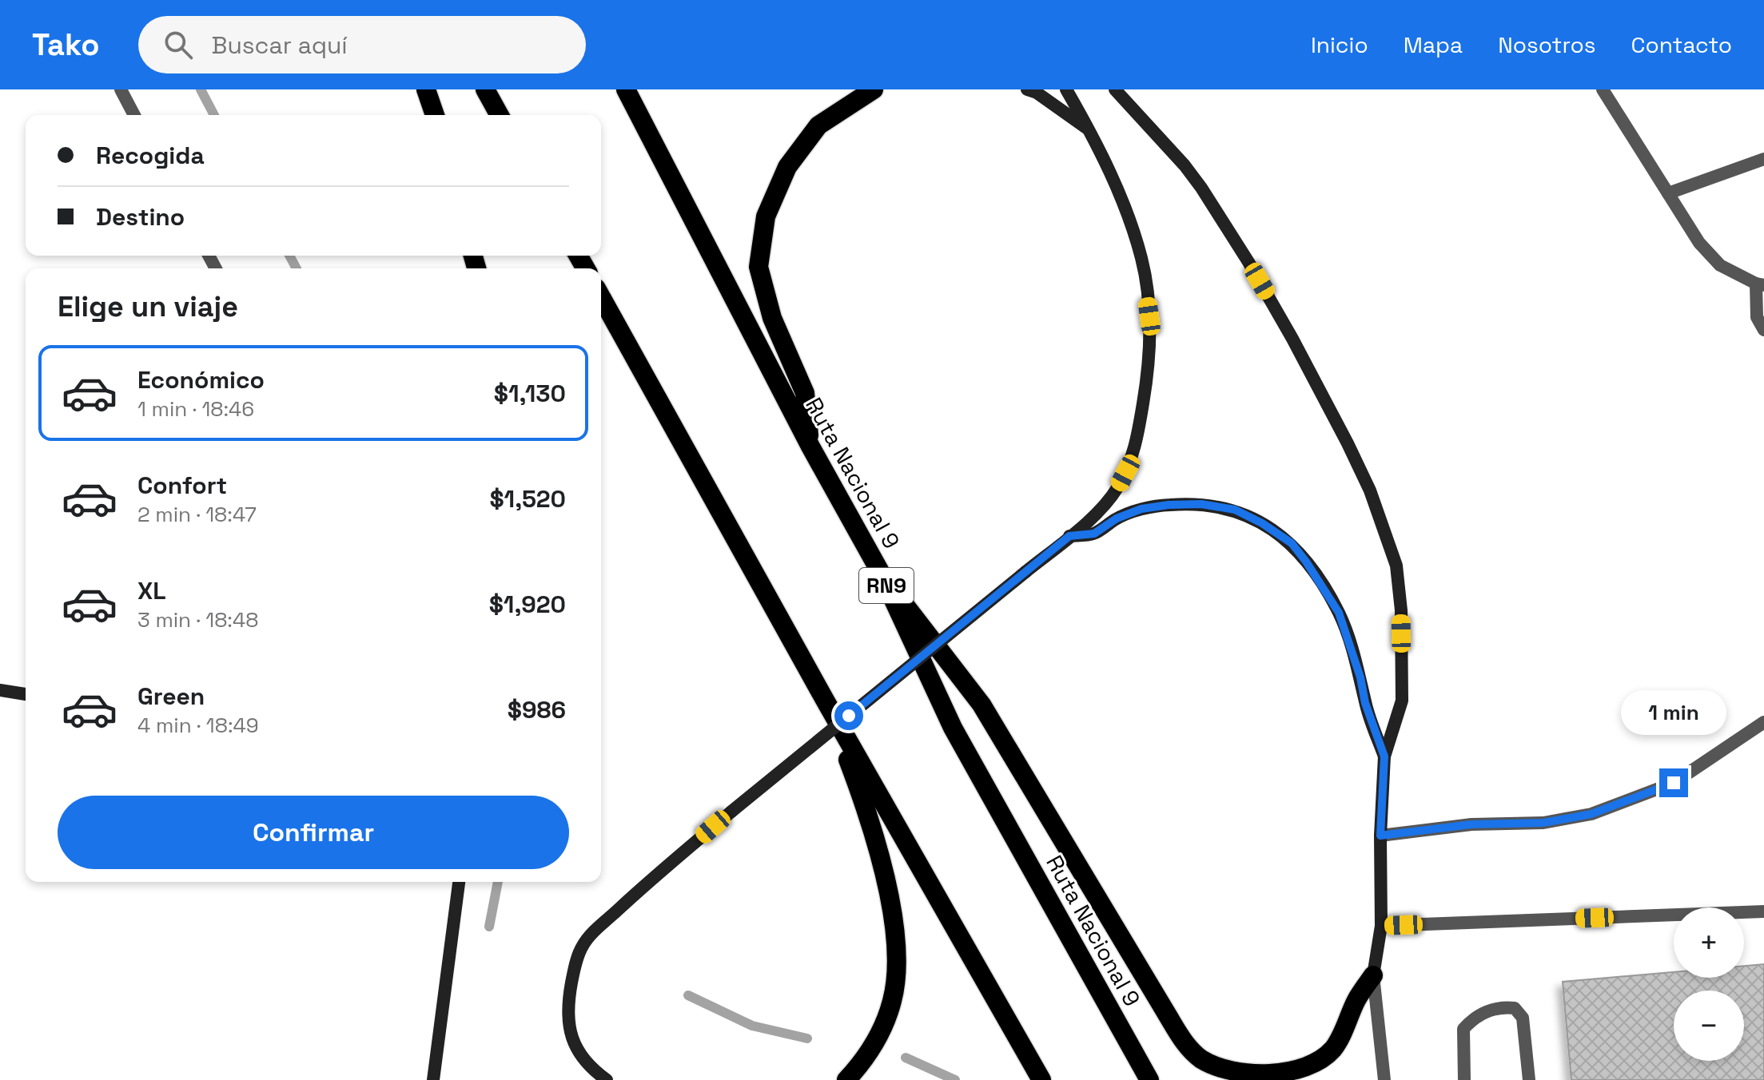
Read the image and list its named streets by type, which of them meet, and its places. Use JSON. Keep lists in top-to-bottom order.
{
  "streets": {
    "highway": ["Ruta Nacional 9", "RN9"]
  },
  "page": {
    "header": "Tako",
    "search": "Buscar aquí",
    "nav": [
      "Inicio",
      "Mapa",
      "Nosotros",
      "Contacto"
    ],
    "banner": ["Recogida", "Destino"],
    "heading": "Elige un viaje",
    "list": [
      {
        "name": "Económico",
        "note": "1 min · 18:46",
        "value": "$1,130"
      },
      {
        "name": "Confort",
        "note": "2 min · 18:47",
        "value": "$1,520"
      },
      {
        "name": "XL",
        "note": "3 min · 18:48",
        "value": "$1,920"
      },
      {
        "name": "Green",
        "note": "4 min · 18:49",
        "value": "$986"
      }
    ],
    "bubble": "1 min",
    "buttons": "Confirmar",
    "map_buttons": ["+", "−"]
  }
}
